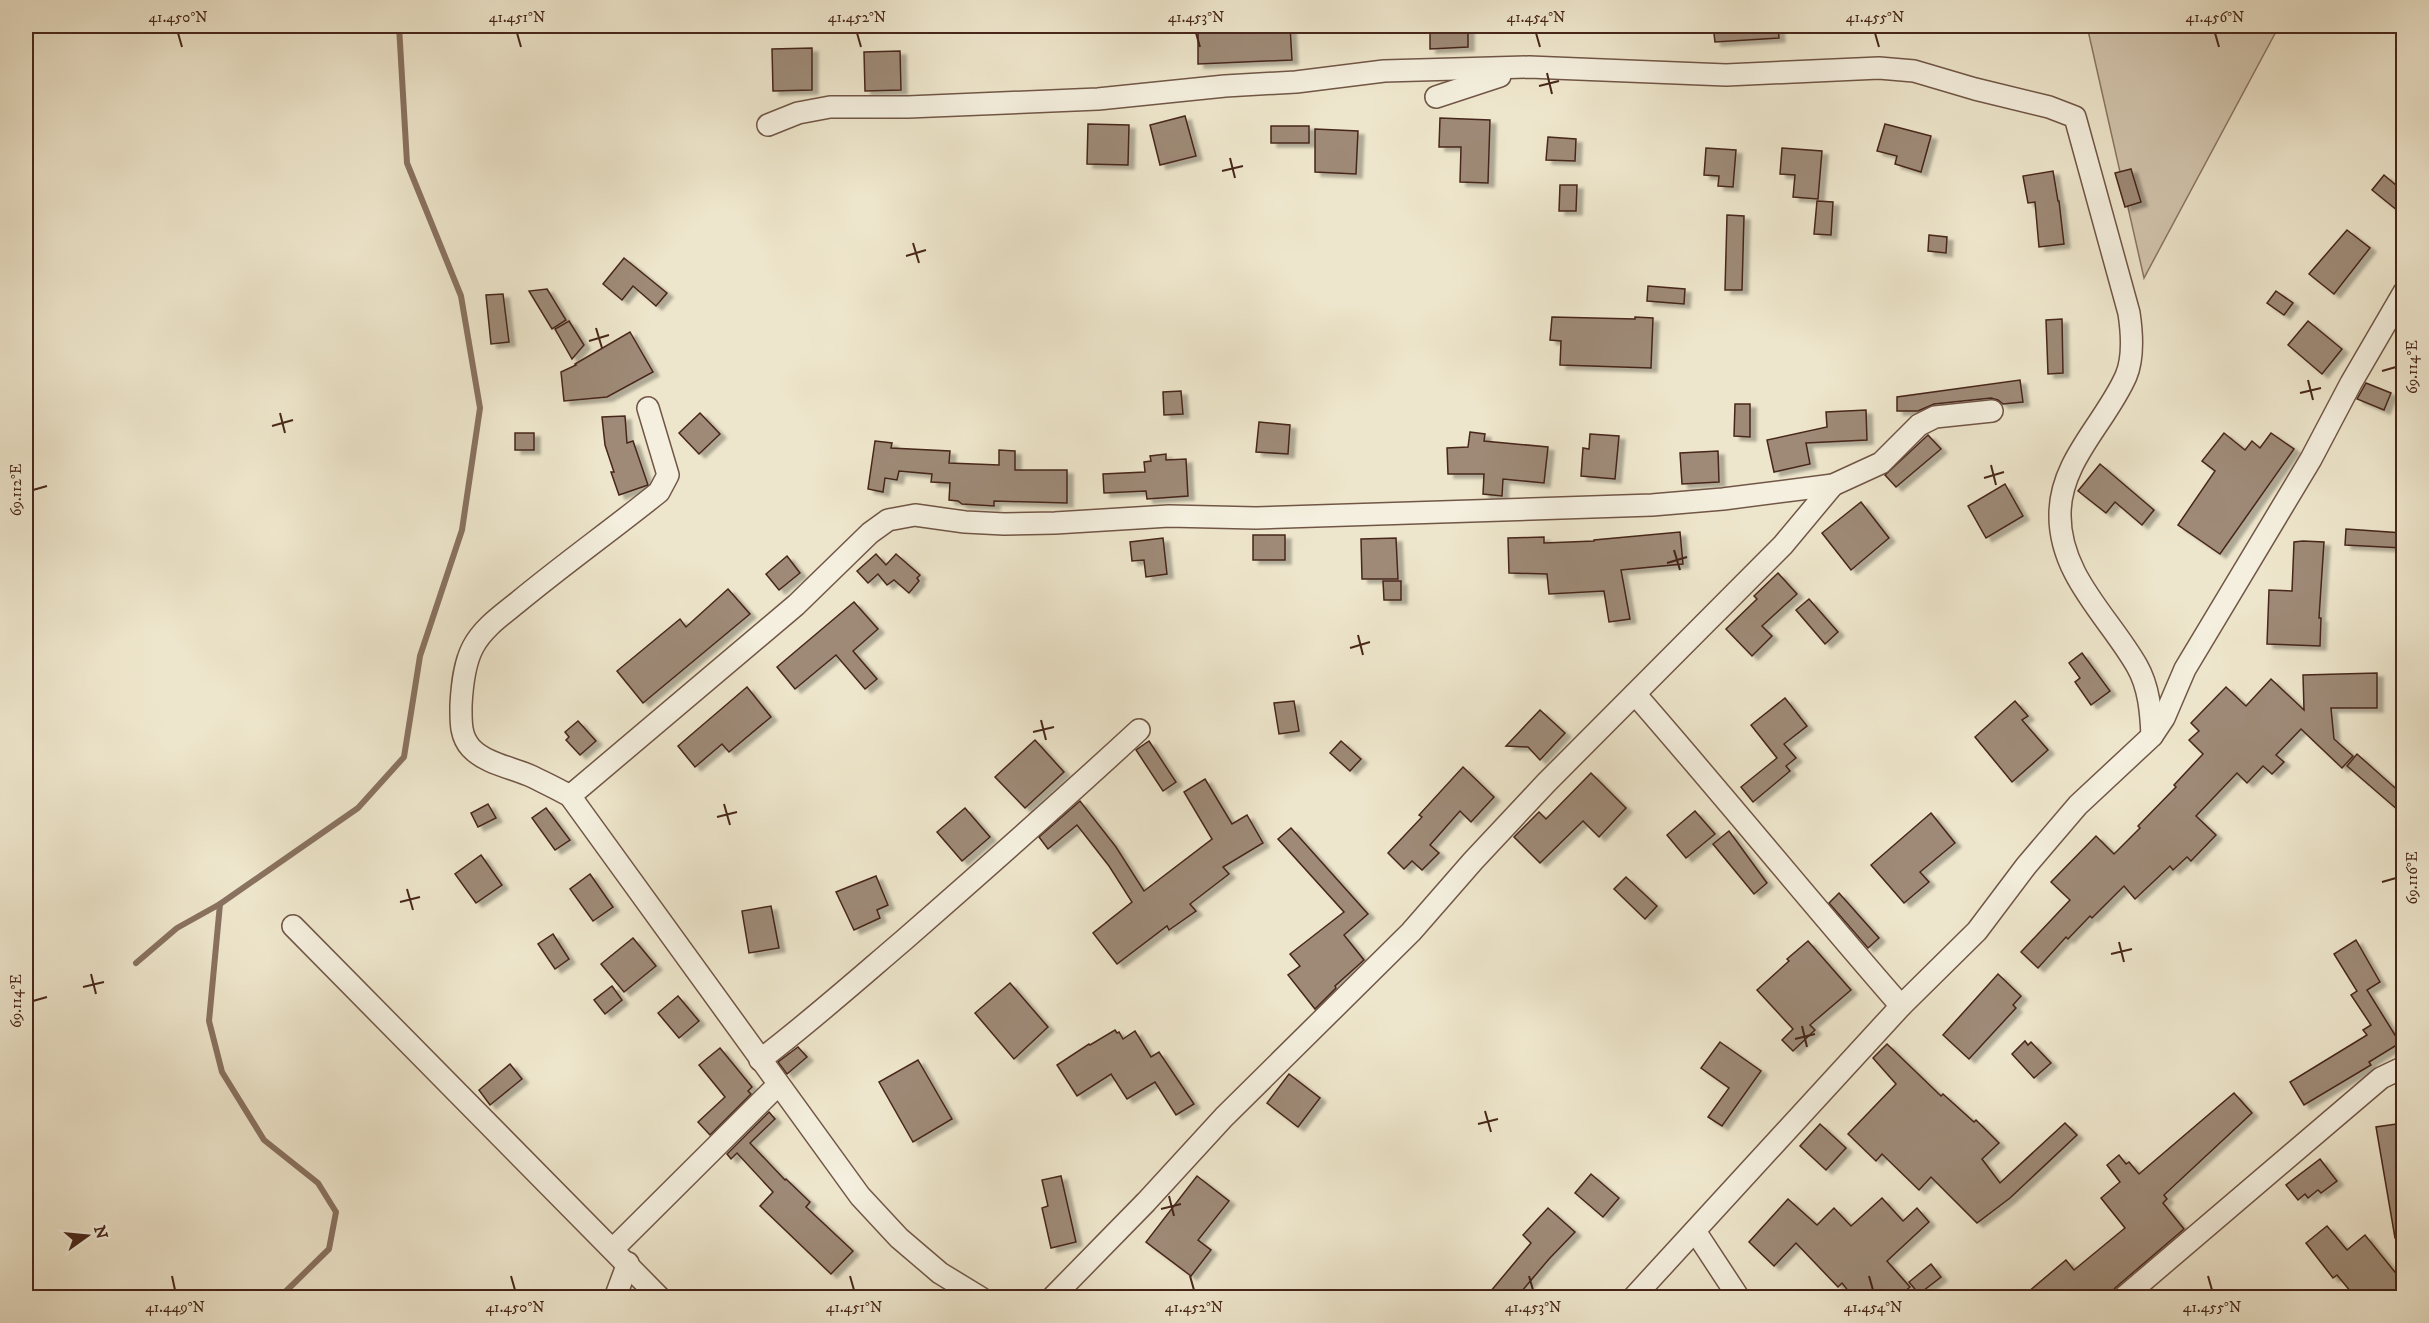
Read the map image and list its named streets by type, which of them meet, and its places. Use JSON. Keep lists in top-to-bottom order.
{
  "north": "right",
  "coordinates": [
    "41.450°N",
    "41.451°N",
    "41.452°N",
    "41.453°N",
    "41.454°N",
    "41.455°N",
    "41.456°N",
    "69.114°E",
    "69.112°E",
    "69.116°E",
    "41.449°N"
  ]
}
